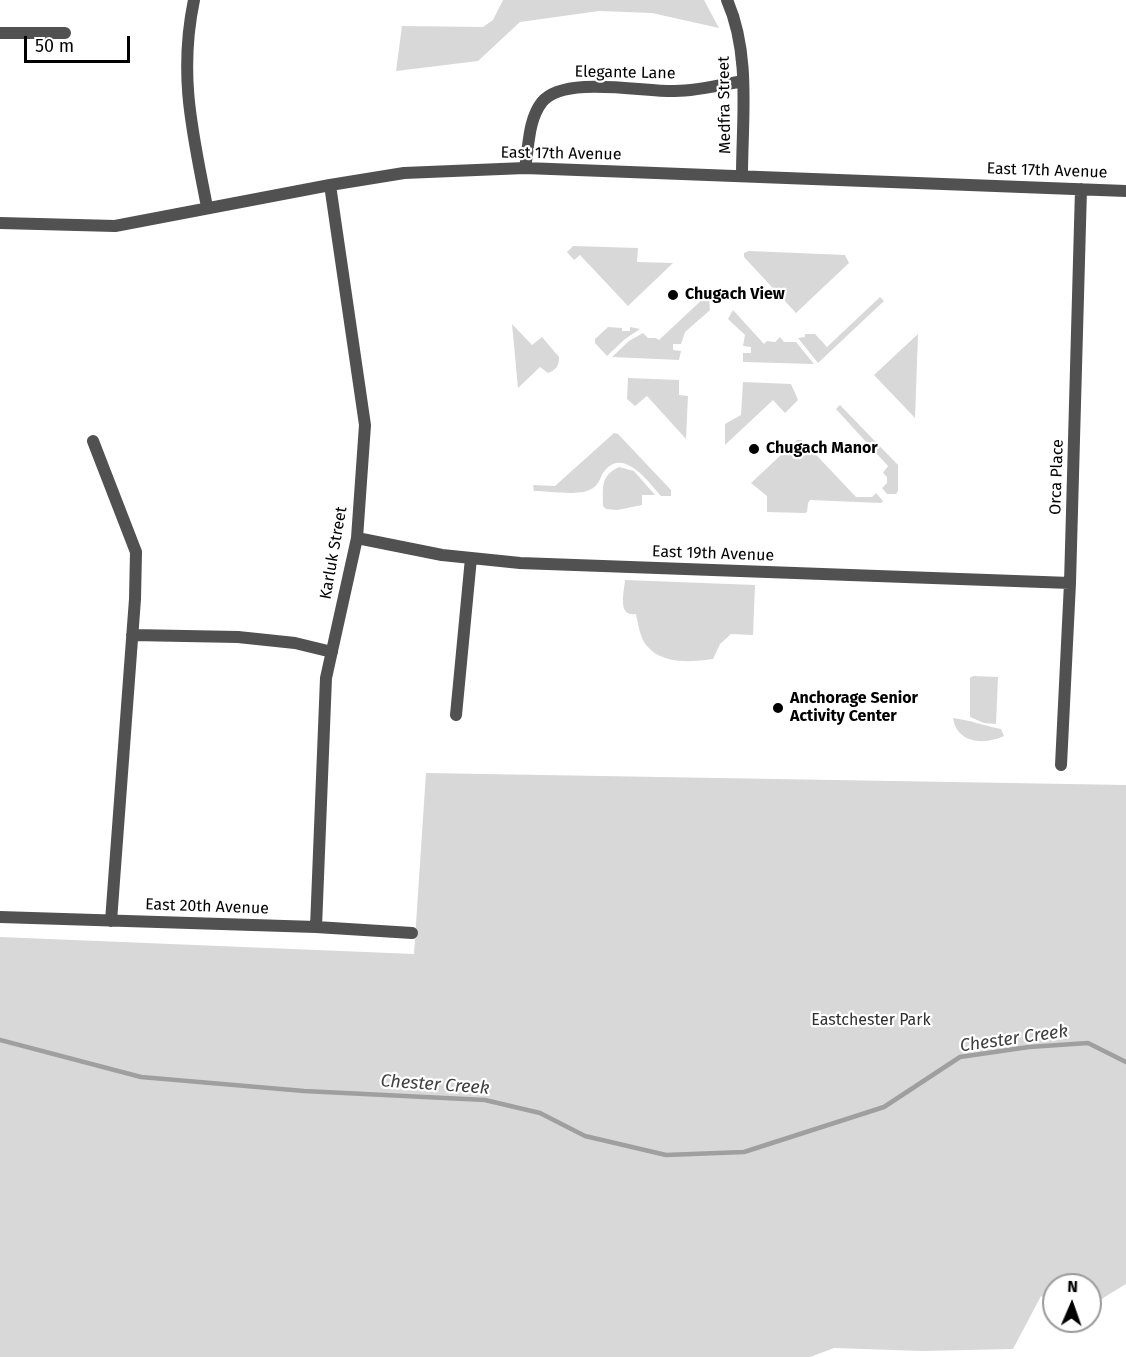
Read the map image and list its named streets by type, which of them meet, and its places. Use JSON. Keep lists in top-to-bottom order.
{
  "streets": {
    "street": [
      "Elegante Lane",
      "Medfra Street",
      "East 17th Avenue",
      "Orca Place",
      "Karluk Street",
      "East 19th Avenue",
      "East 20th Avenue"
    ]
  },
  "crossings": [
    ["Elegante Lane", "Medfra Street"],
    ["Elegante Lane", "East 17th Avenue"],
    ["Medfra Street", "East 17th Avenue"],
    ["East 17th Avenue", "Orca Place"],
    ["East 17th Avenue", "Karluk Street"],
    ["Orca Place", "East 19th Avenue"],
    ["Karluk Street", "East 19th Avenue"],
    ["Karluk Street", "East 20th Avenue"]
  ],
  "water": ["Chester Creek"],
  "parks": ["Eastchester Park"],
  "places": ["Chugach View", "Chugach Manor", "Anchorage Senior Activity Center"],
  "scale_bar": "50 m",
  "north": "top"
}
